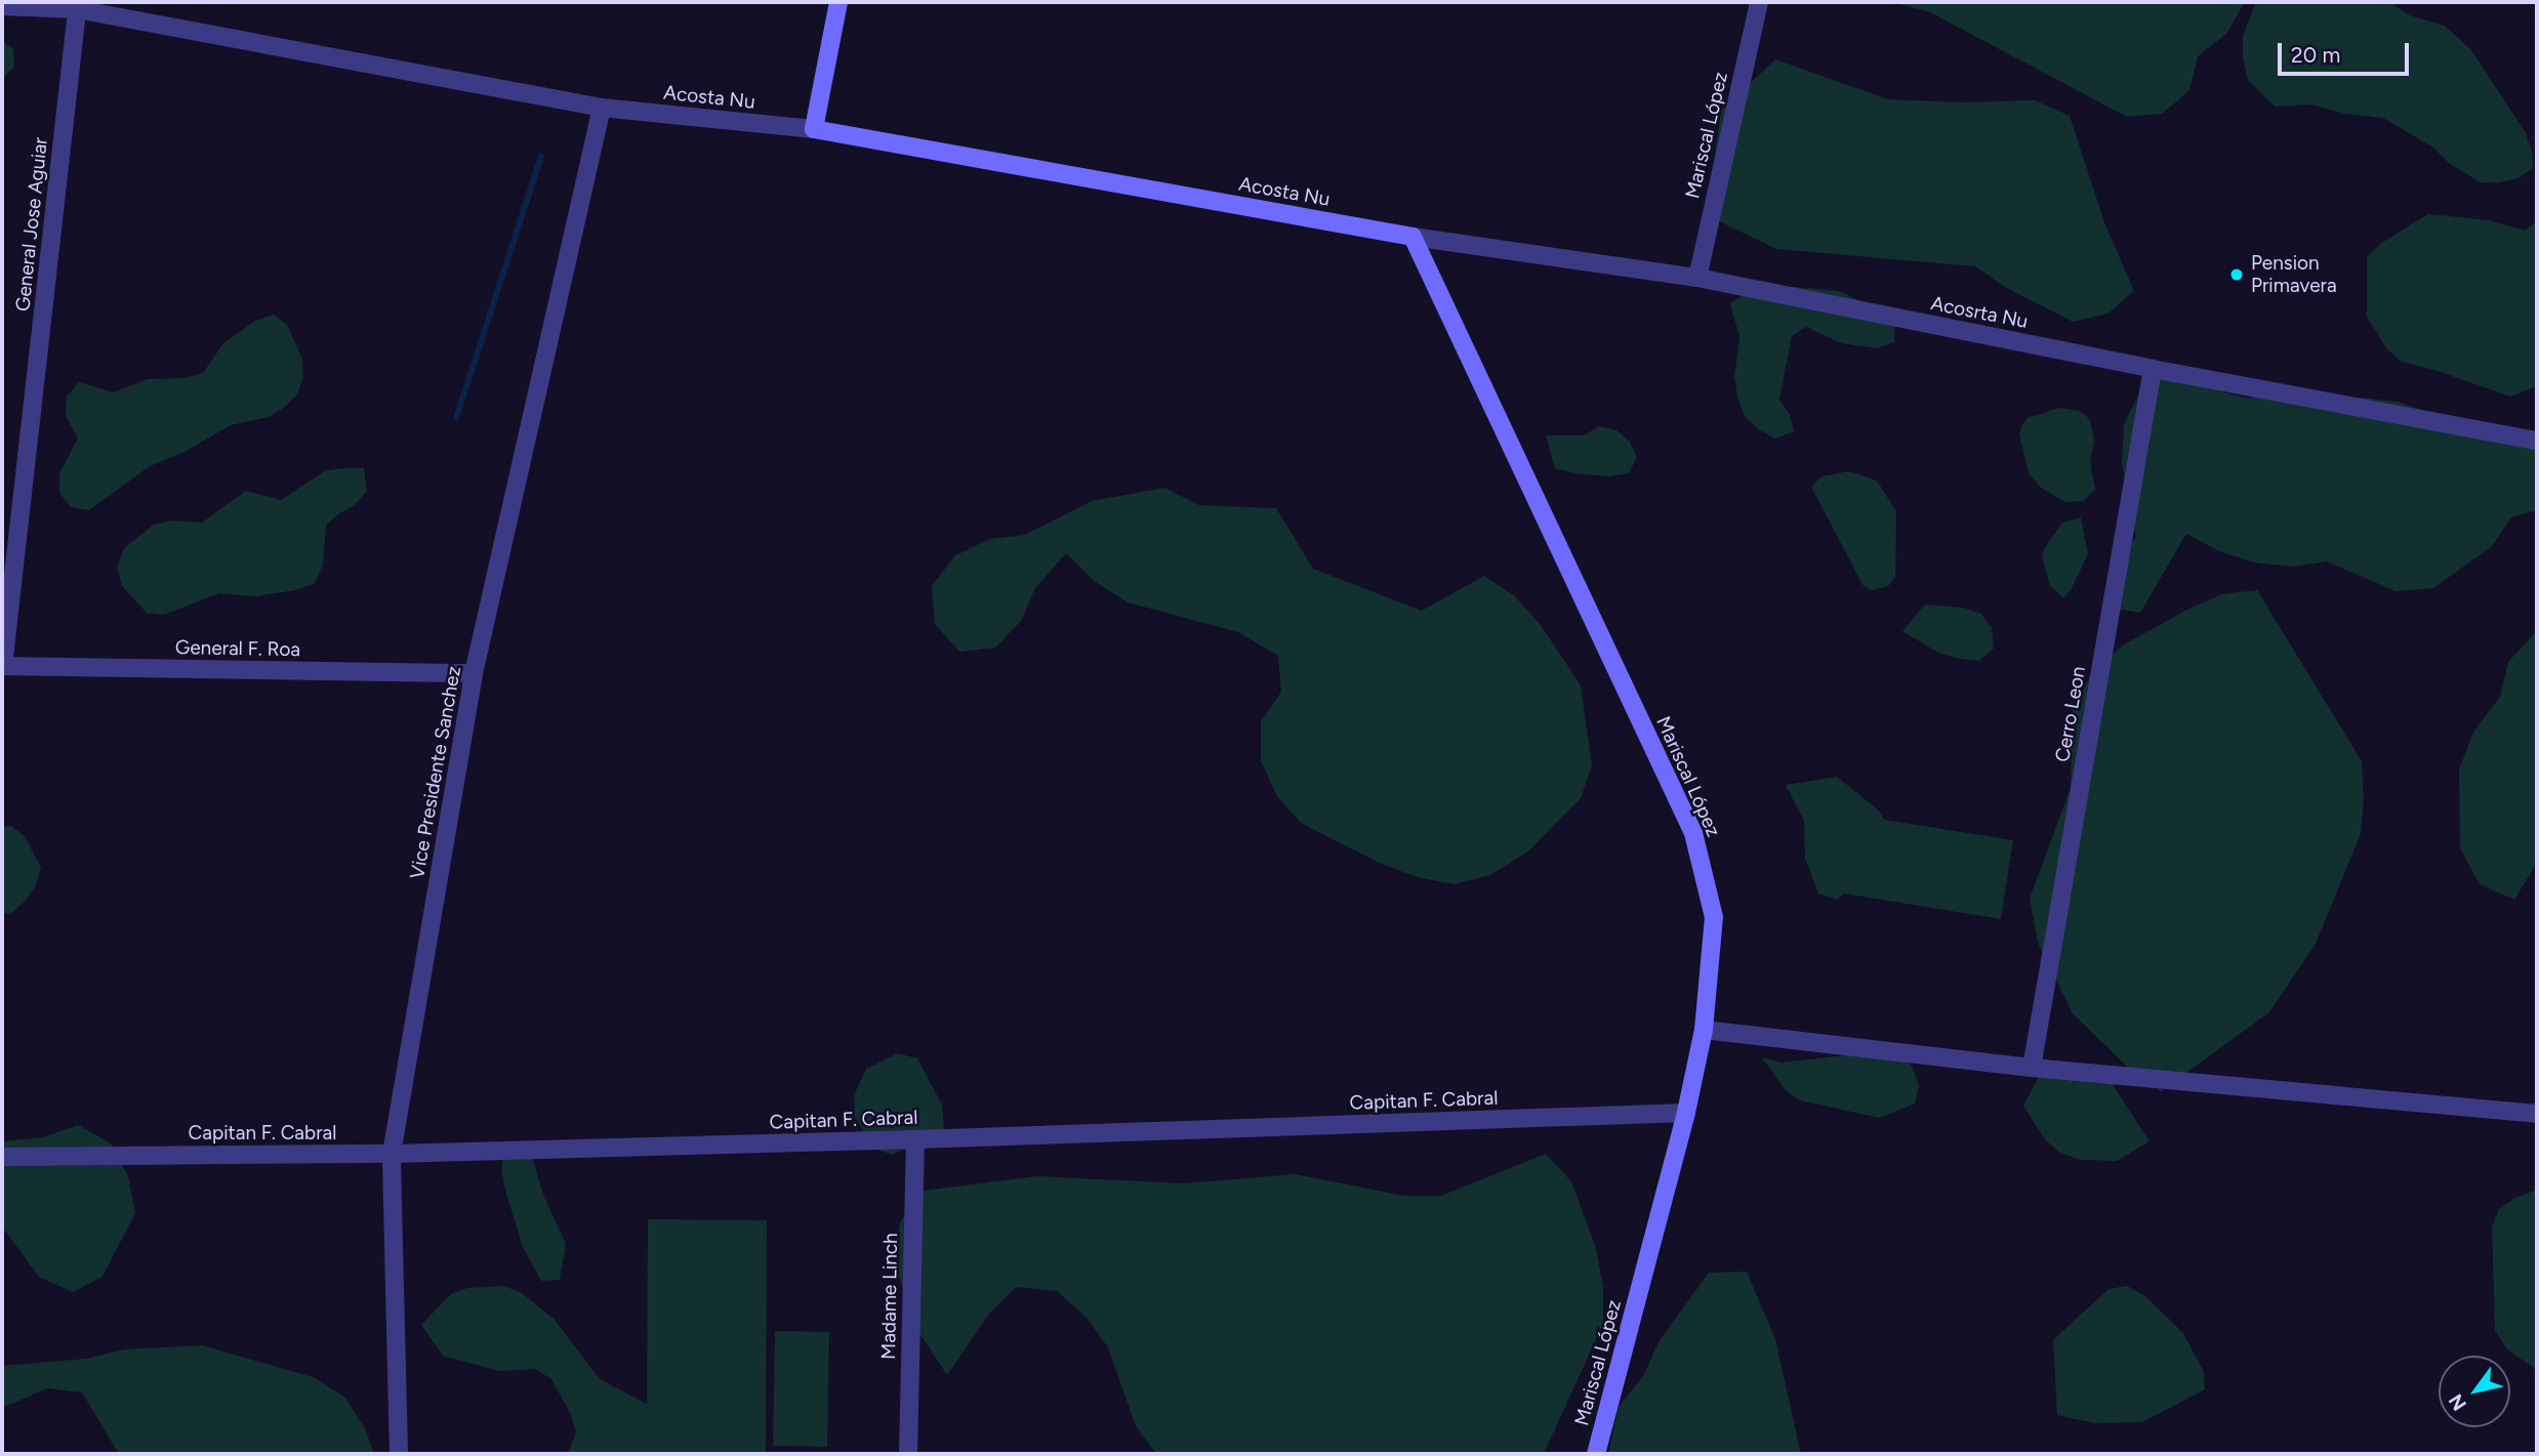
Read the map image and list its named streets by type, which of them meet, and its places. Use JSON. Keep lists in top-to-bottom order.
{
  "streets": {
    "street": [
      "Acosta Nu",
      "Mariscal López",
      "General Jose Aguiar",
      "Acosrta Nu",
      "General F. Roa",
      "Cerro Leon",
      "Vice Presidente Sanchez",
      "Capitan F. Cabral",
      "Madame Linch"
    ]
  },
  "crossings": [
    ["Acosta Nu", "Mariscal López"],
    ["Acosta Nu", "General Jose Aguiar"],
    ["Acosta Nu", "Acosrta Nu"],
    ["Acosta Nu", "Vice Presidente Sanchez"],
    ["Mariscal López", "Acosrta Nu"],
    ["Mariscal López", "Capitan F. Cabral"],
    ["General Jose Aguiar", "General F. Roa"],
    ["Acosrta Nu", "Cerro Leon"],
    ["General F. Roa", "Vice Presidente Sanchez"],
    ["Vice Presidente Sanchez", "Capitan F. Cabral"],
    ["Capitan F. Cabral", "Madame Linch"]
  ],
  "places": ["Pension Primavera"],
  "scale_bar": "20 m",
  "north": "bottom left"
}
